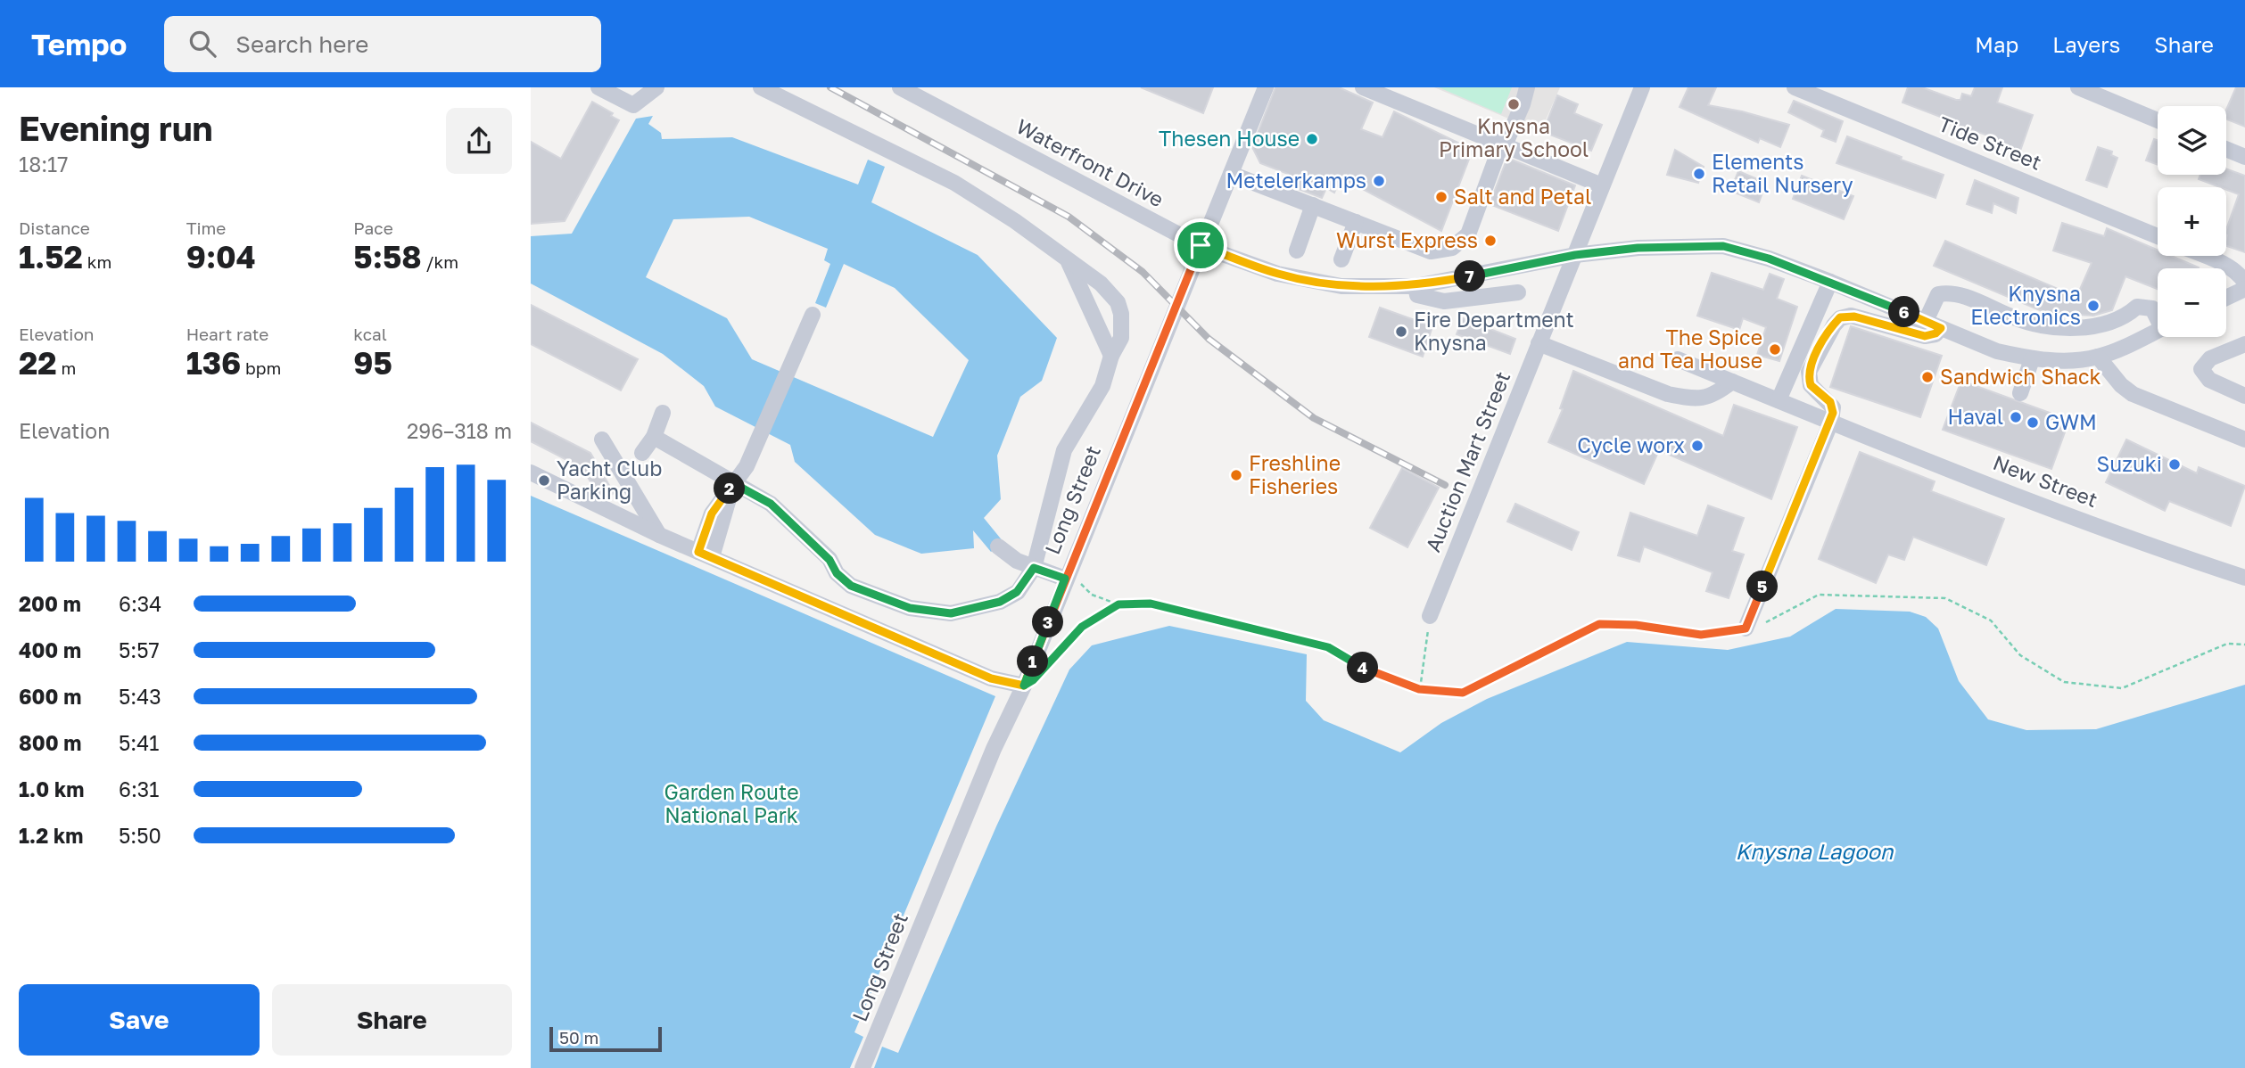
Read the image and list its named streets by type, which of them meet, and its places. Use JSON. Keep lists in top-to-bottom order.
{
  "streets": {
    "street": [
      "Tide Street",
      "Waterfront Drive",
      "Auction Mart Street",
      "New Street",
      "Long Street"
    ]
  },
  "crossings": [
    ["Waterfront Drive", "Auction Mart Street"],
    ["Waterfront Drive", "Long Street"]
  ],
  "water": ["Knysna Lagoon"],
  "parks": ["Garden Route National Park"],
  "places": [
    "Knysna Primary School",
    "Thesen House",
    "Elements Retail Nursery",
    "Metelerkamps",
    "Salt and Petal",
    "Wurst Express",
    "Knysna Electronics",
    "Fire Department Knysna",
    "The Spice and Tea House",
    "Sandwich Shack",
    "Haval",
    "GWM",
    "Cycle worx",
    "Suzuki",
    "Freshline Fisheries",
    "Yacht Club Parking"
  ],
  "scale_bar": "50 m",
  "page": {
    "header": "Tempo",
    "search": "Search here",
    "nav": ["Map", "Layers", "Share"],
    "heading": ["Evening run", "18:17"],
    "map_buttons": ["+", "−"],
    "stats": [
      ["Distance", "1.52 km"],
      ["Time", "9:04"],
      ["Pace", "5:58 /km"],
      ["Elevation", "22 m"],
      ["Heart rate", "136 bpm"],
      ["kcal", "95"]
    ],
    "pins": [
      "7",
      "6",
      "2",
      "5",
      "3",
      "1",
      "4"
    ],
    "chart": ["Elevation", "296–318 m"],
    "list": [
      {
        "name": "200 m",
        "note": "6:34"
      },
      {
        "name": "400 m",
        "note": "5:57"
      },
      {
        "name": "600 m",
        "note": "5:43"
      },
      {
        "name": "800 m",
        "note": "5:41"
      },
      {
        "name": "1.0 km",
        "note": "6:31"
      },
      {
        "name": "1.2 km",
        "note": "5:50"
      }
    ],
    "buttons": ["Save", "Share"],
    "scale": "50 m"
  }
}
